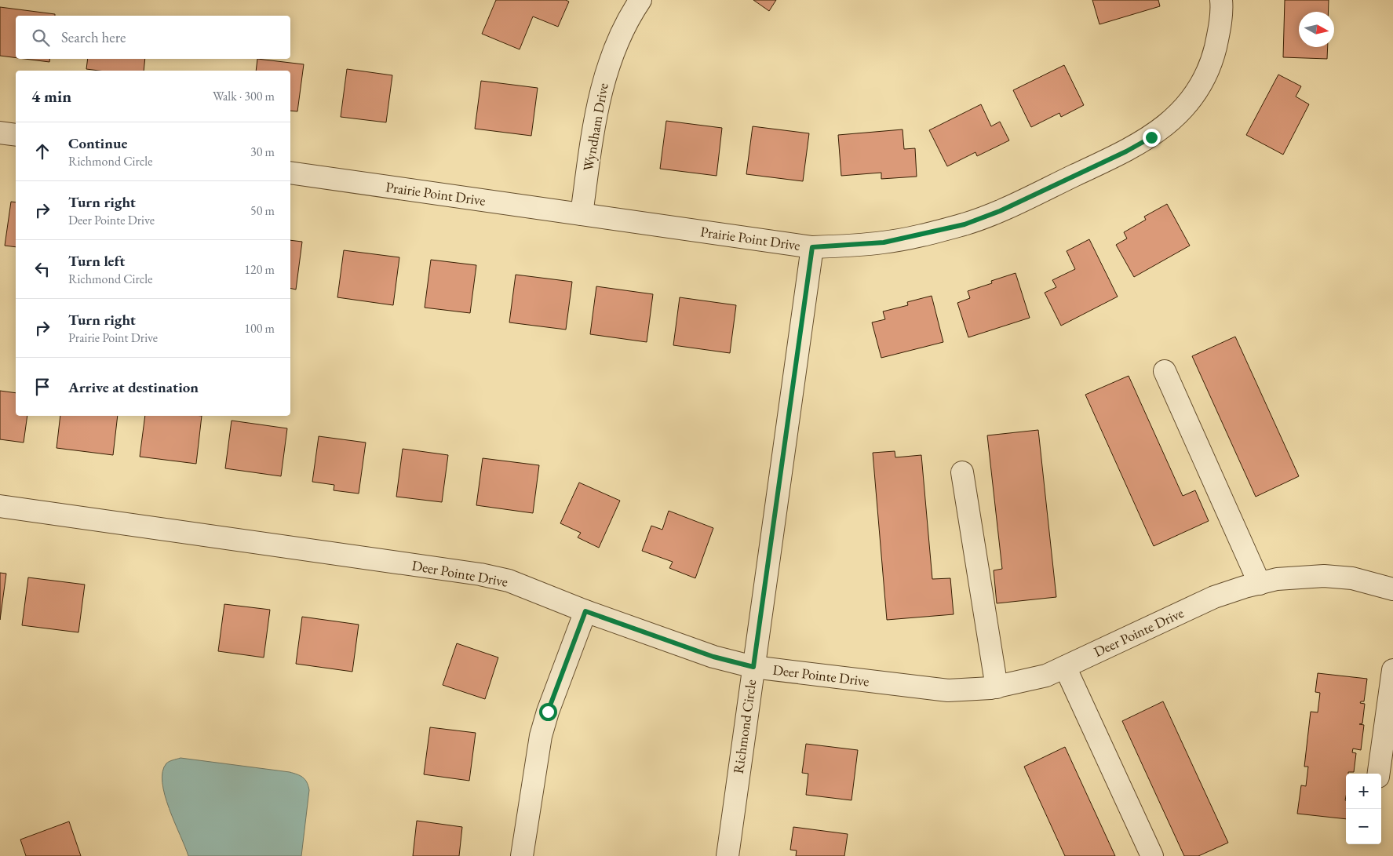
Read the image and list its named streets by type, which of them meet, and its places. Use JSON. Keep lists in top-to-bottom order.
{
  "streets": {
    "street": [
      "Wyndham Drive",
      "Prairie Point Drive",
      "Deer Pointe Drive",
      "Richmond Circle"
    ]
  },
  "crossings": [
    ["Wyndham Drive", "Prairie Point Drive"],
    ["Prairie Point Drive", "Richmond Circle"],
    ["Deer Pointe Drive", "Richmond Circle"]
  ],
  "north": "right",
  "page": {
    "search": "Search here",
    "heading": ["4 min", "Walk · 300 m"],
    "list": [
      ["Continue", "Richmond Circle", "30 m"],
      ["Turn right", "Deer Pointe Drive", "50 m"],
      ["Turn left", "Richmond Circle", "120 m"],
      ["Turn right", "Prairie Point Drive", "100 m"],
      "Arrive at destination"
    ],
    "map_buttons": ["+", "−"]
  }
}
